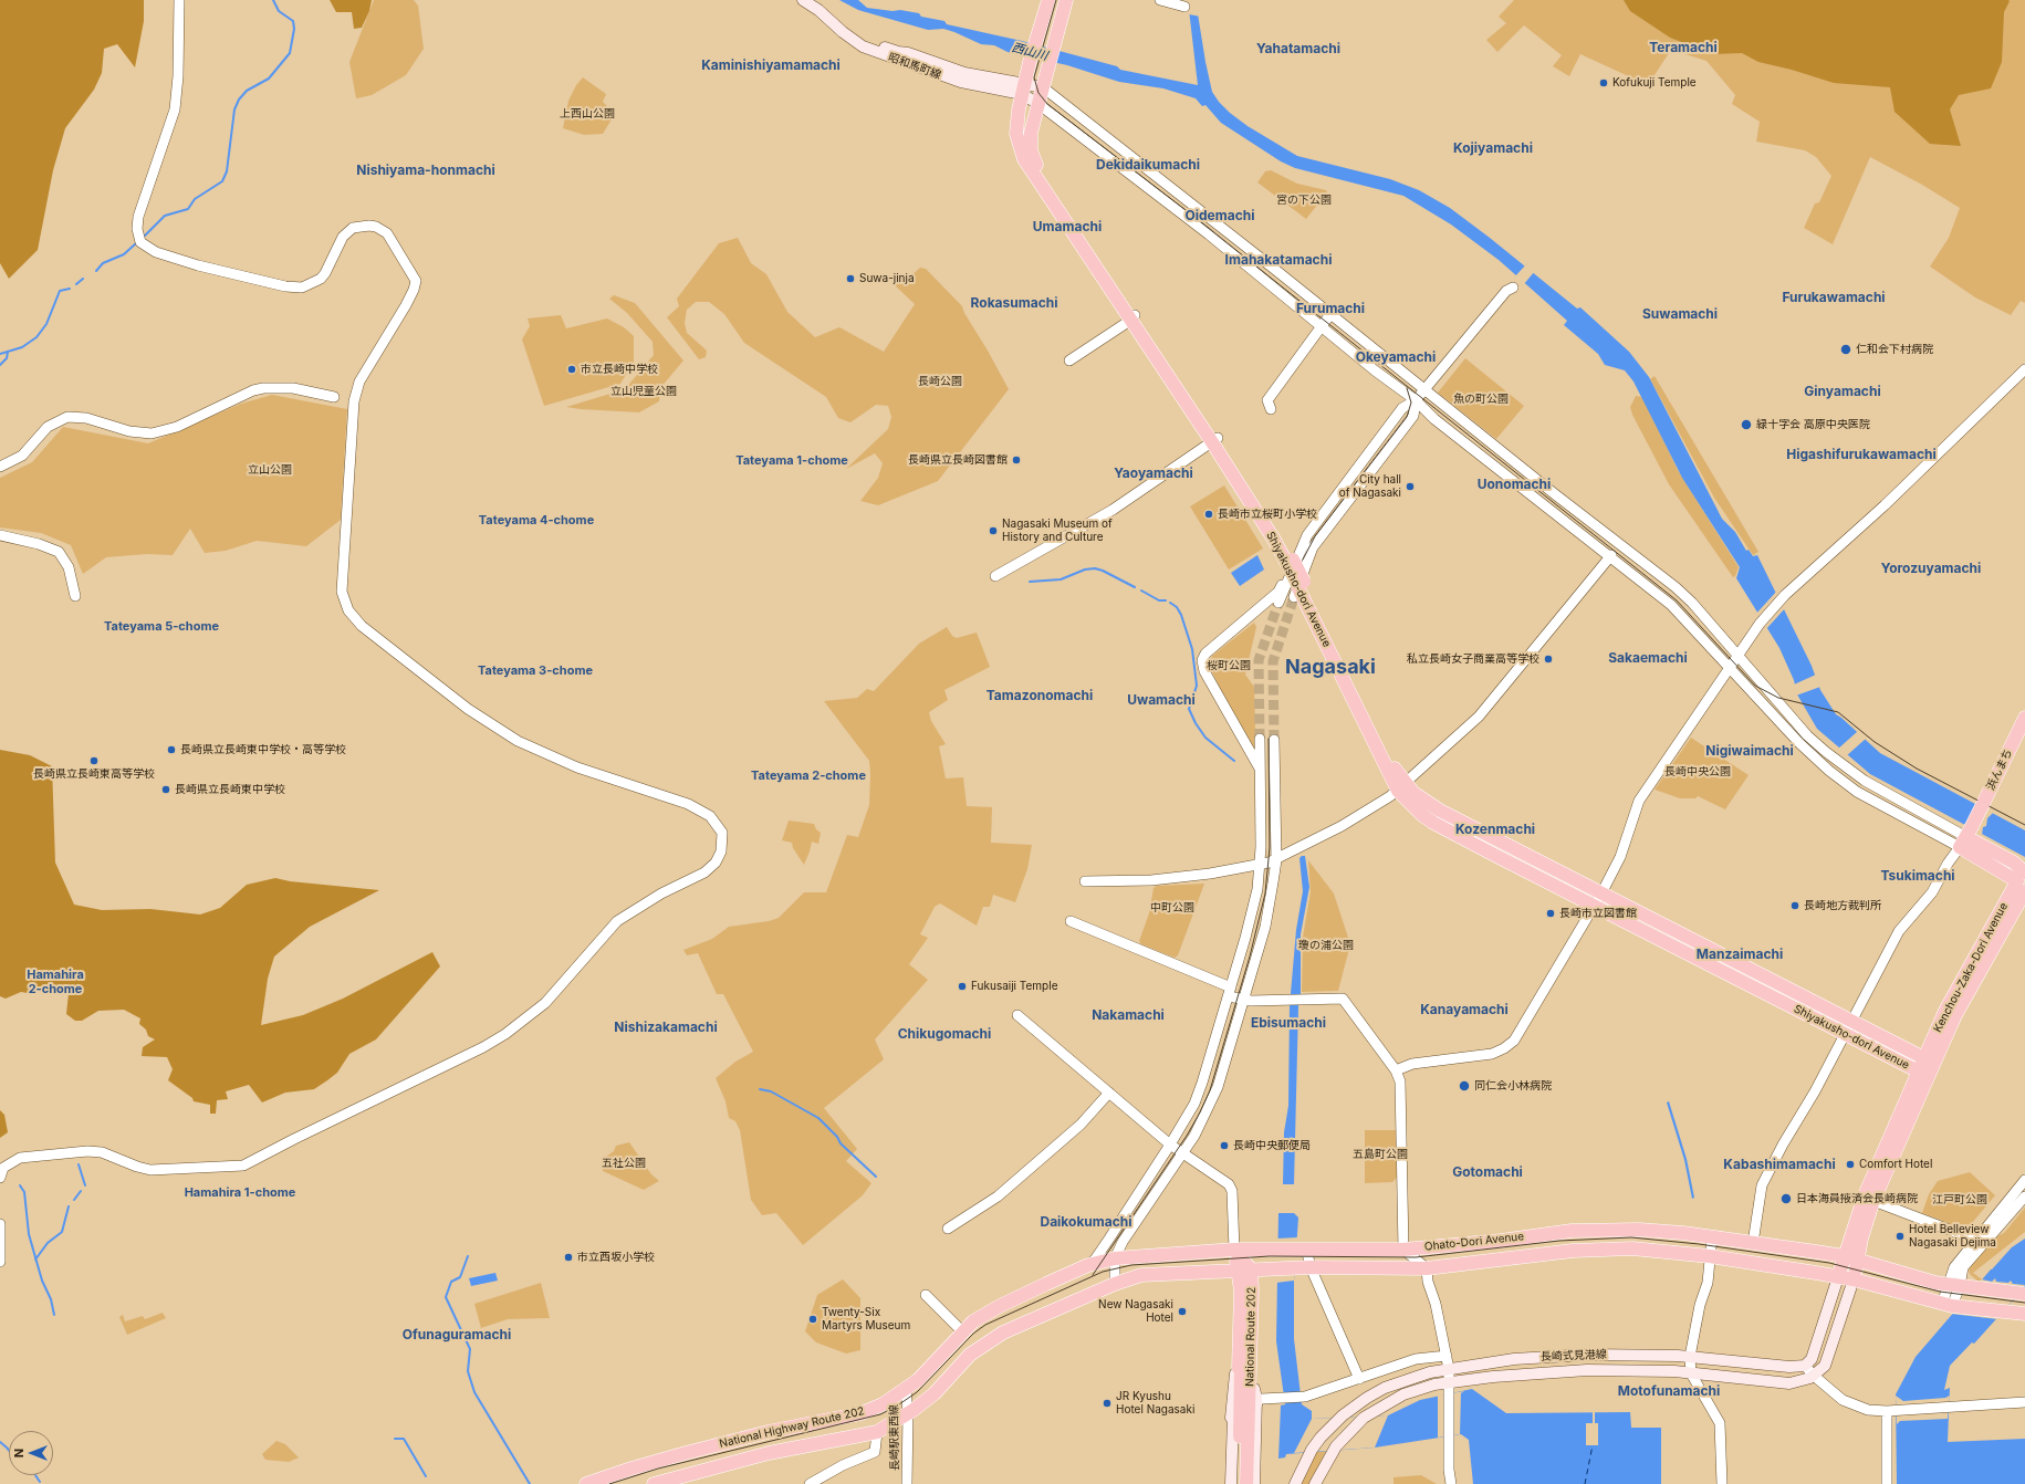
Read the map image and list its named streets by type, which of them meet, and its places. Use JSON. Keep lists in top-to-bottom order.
{
  "streets": {
    "highway": [
      "Shiyakusho-dori Avenue",
      "浜んまち",
      "Kenchou-Zaka-Dori Avenue",
      "Ohato-Dori Avenue",
      "National Route 202",
      "National Highway Route 202"
    ],
    "main road": ["昭和馬町線", "長崎式見港線"],
    "street": ["長崎駅東西線"]
  },
  "crossings": [
    ["昭和馬町線", "Shiyakusho-dori Avenue"],
    ["Shiyakusho-dori Avenue", "Kenchou-Zaka-Dori Avenue"],
    ["Kenchou-Zaka-Dori Avenue", "Ohato-Dori Avenue"],
    ["Ohato-Dori Avenue", "National Route 202"],
    ["Ohato-Dori Avenue", "National Highway Route 202"],
    ["National Highway Route 202", "長崎駅東西線"]
  ],
  "districts": [
    "Teramachi",
    "Yahatamachi",
    "Kaminishiyamamachi",
    "Kojiyamachi",
    "Dekidaikumachi",
    "Nishiyama-honmachi",
    "Oidemachi",
    "Umamachi",
    "Imahakatamachi",
    "Furukawamachi",
    "Rokasumachi",
    "Furumachi",
    "Suwamachi",
    "Okeyamachi",
    "Ginyamachi",
    "Higashifurukawamachi",
    "Tateyama 1-chome",
    "Yaoyamachi",
    "Uonomachi",
    "Tateyama 4-chome",
    "Yorozuyamachi",
    "Tateyama 5-chome",
    "Sakaemachi",
    "Nagasaki",
    "Tateyama 3-chome",
    "Tamazonomachi",
    "Uwamachi",
    "Nigiwaimachi",
    "Tateyama 2-chome",
    "Kozenmachi",
    "Tsukimachi",
    "Manzaimachi",
    "Hamahira 2-chome",
    "Kanayamachi",
    "Nakamachi",
    "Ebisumachi",
    "Nishizakamachi",
    "Chikugomachi",
    "Kabashimamachi",
    "Gotomachi",
    "Hamahira 1-chome",
    "Daikokumachi",
    "Ofunaguramachi",
    "Motofunamachi"
  ],
  "water": ["西山川"],
  "parks": [
    "上西山公園",
    "宮の下公園",
    "長崎公園",
    "立山児童公園",
    "魚の町公園",
    "立山公園",
    "桜町公園",
    "長崎中央公園",
    "中町公園",
    "瓊の浦公園",
    "五島町公園",
    "五社公園",
    "江戸町公園"
  ],
  "places": [
    "Kofukuji Temple",
    "Suwa-jinja",
    "仁和会下村病院",
    "市立長崎中学校",
    "緑十字会 高原中央医院",
    "長崎県立長崎図書館",
    "City hall of Nagasaki",
    "長崎市立桜町小学校",
    "Nagasaki Museum of History and Culture",
    "私立長崎女子商業高等学校",
    "長崎県立長崎東中学校・高等学校",
    "長崎県立長崎東高等学校",
    "長崎県立長崎東中学校",
    "長崎地方裁判所",
    "長崎市立図書館",
    "Fukusaiji Temple",
    "同仁会小林病院",
    "長崎中央郵便局",
    "Comfort Hotel",
    "日本海員掖済会長崎病院",
    "Hotel Belleview Nagasaki Dejima",
    "市立西坂小学校",
    "New Nagasaki Hotel",
    "Twenty-Six Martyrs Museum",
    "JR Kyushu Hotel Nagasaki"
  ],
  "north": "left"
}
